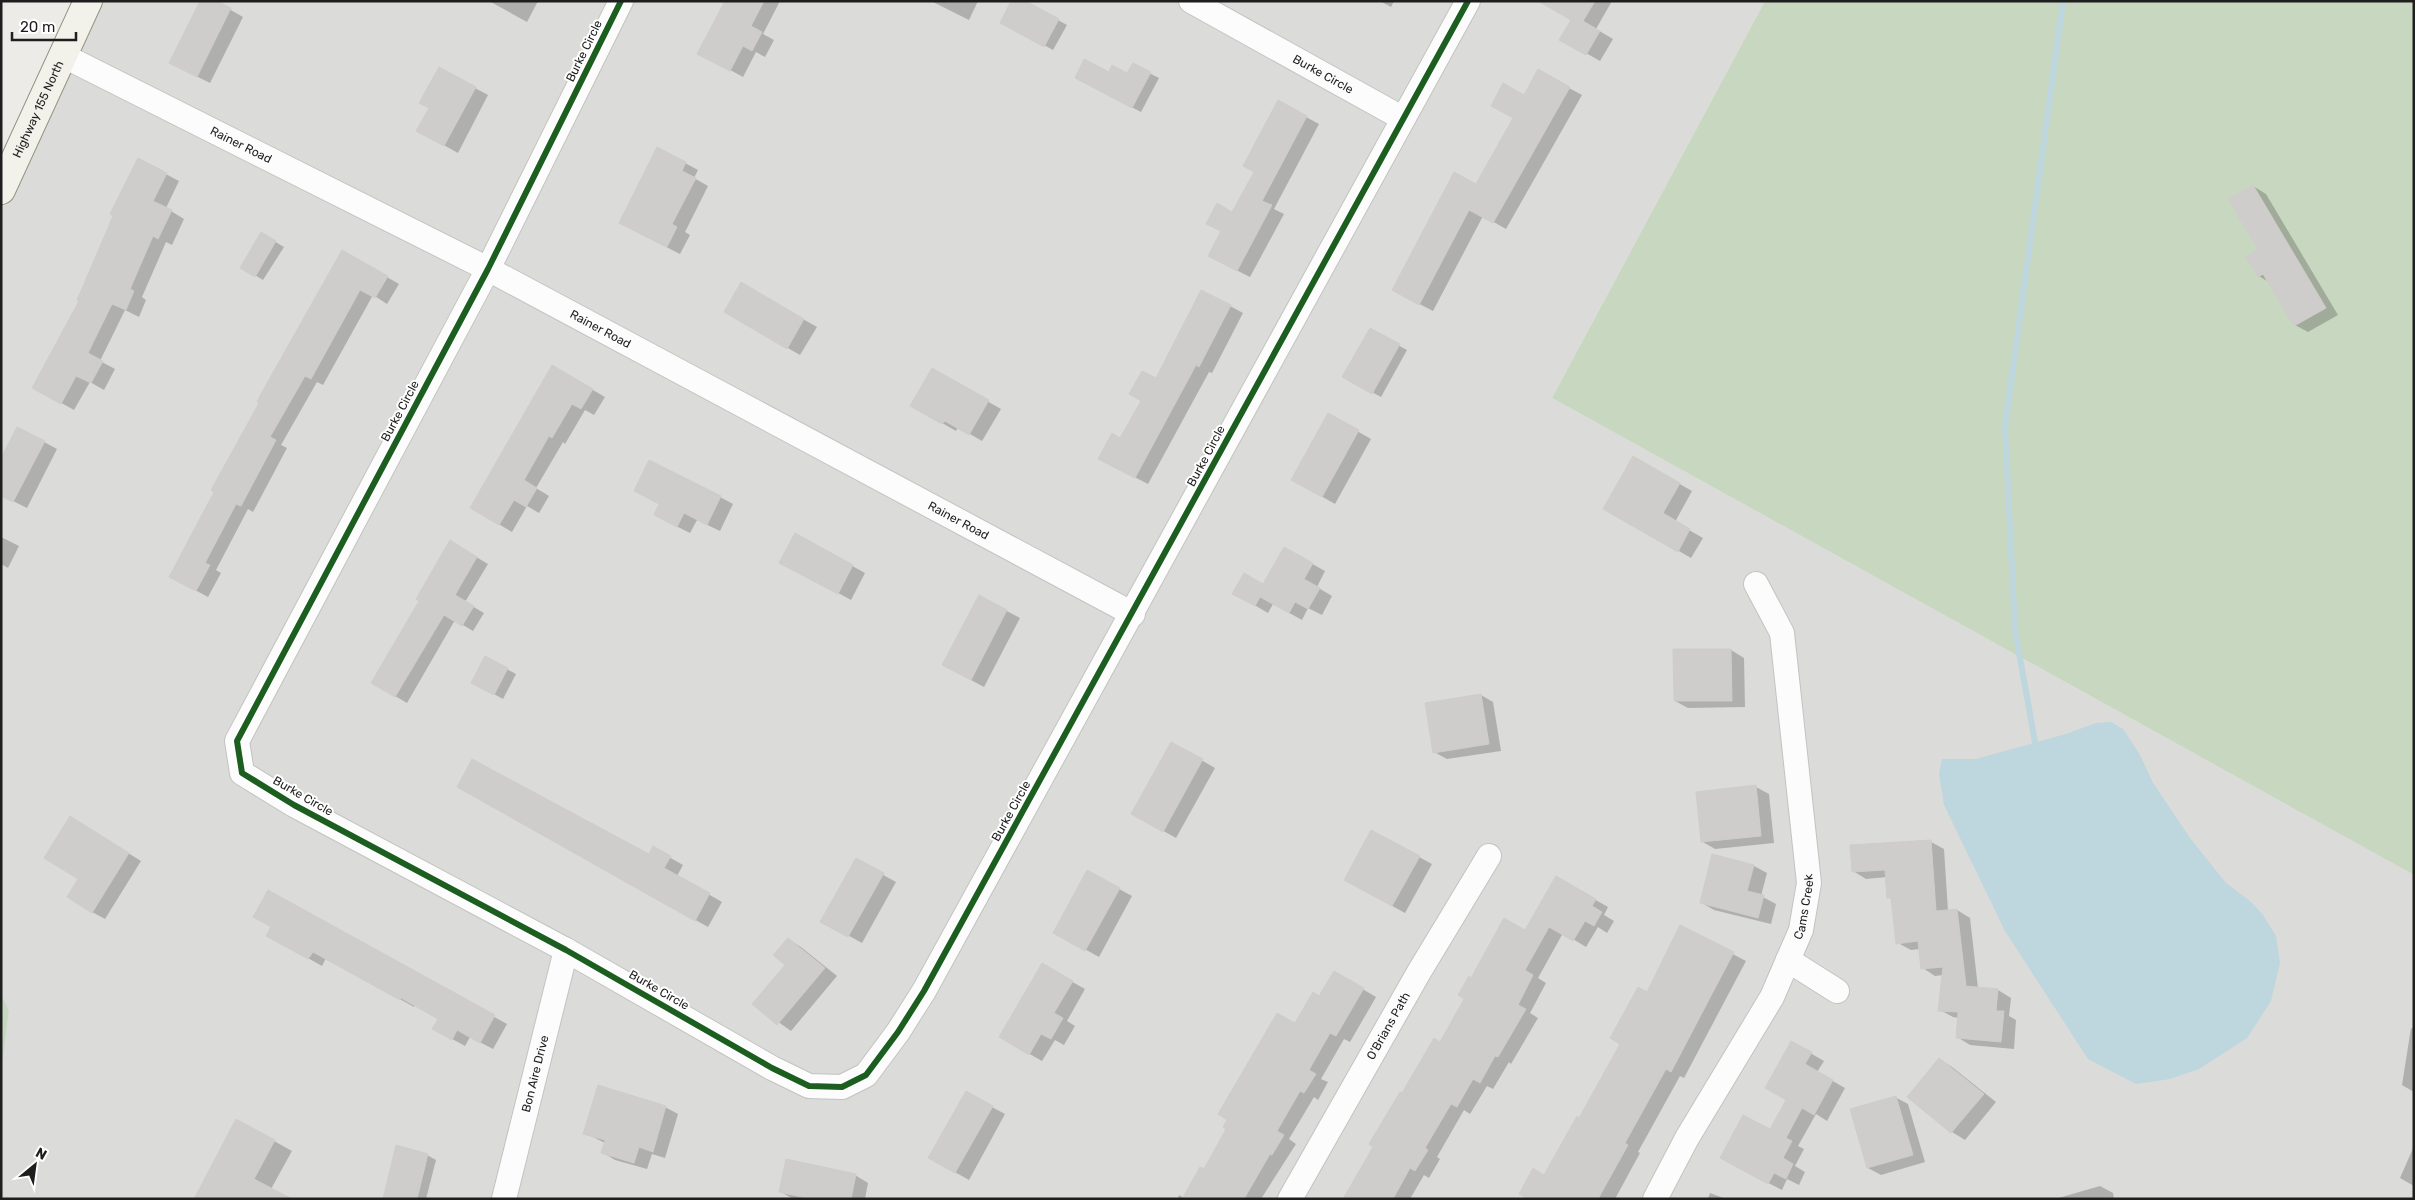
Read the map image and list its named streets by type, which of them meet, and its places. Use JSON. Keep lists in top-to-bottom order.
{
  "streets": {
    "main road": ["Highway 155 North"],
    "street": [
      "Burke Circle",
      "Rainer Road",
      "Cams Creek",
      "O'Brians Path",
      "Bon Aire Drive"
    ]
  },
  "crossings": [
    ["Burke Circle", "Rainer Road"],
    ["Burke Circle", "Bon Aire Drive"],
    ["Highway 155 North", "Rainer Road"]
  ],
  "scale_bar": "20 m",
  "north": "top right"
}
